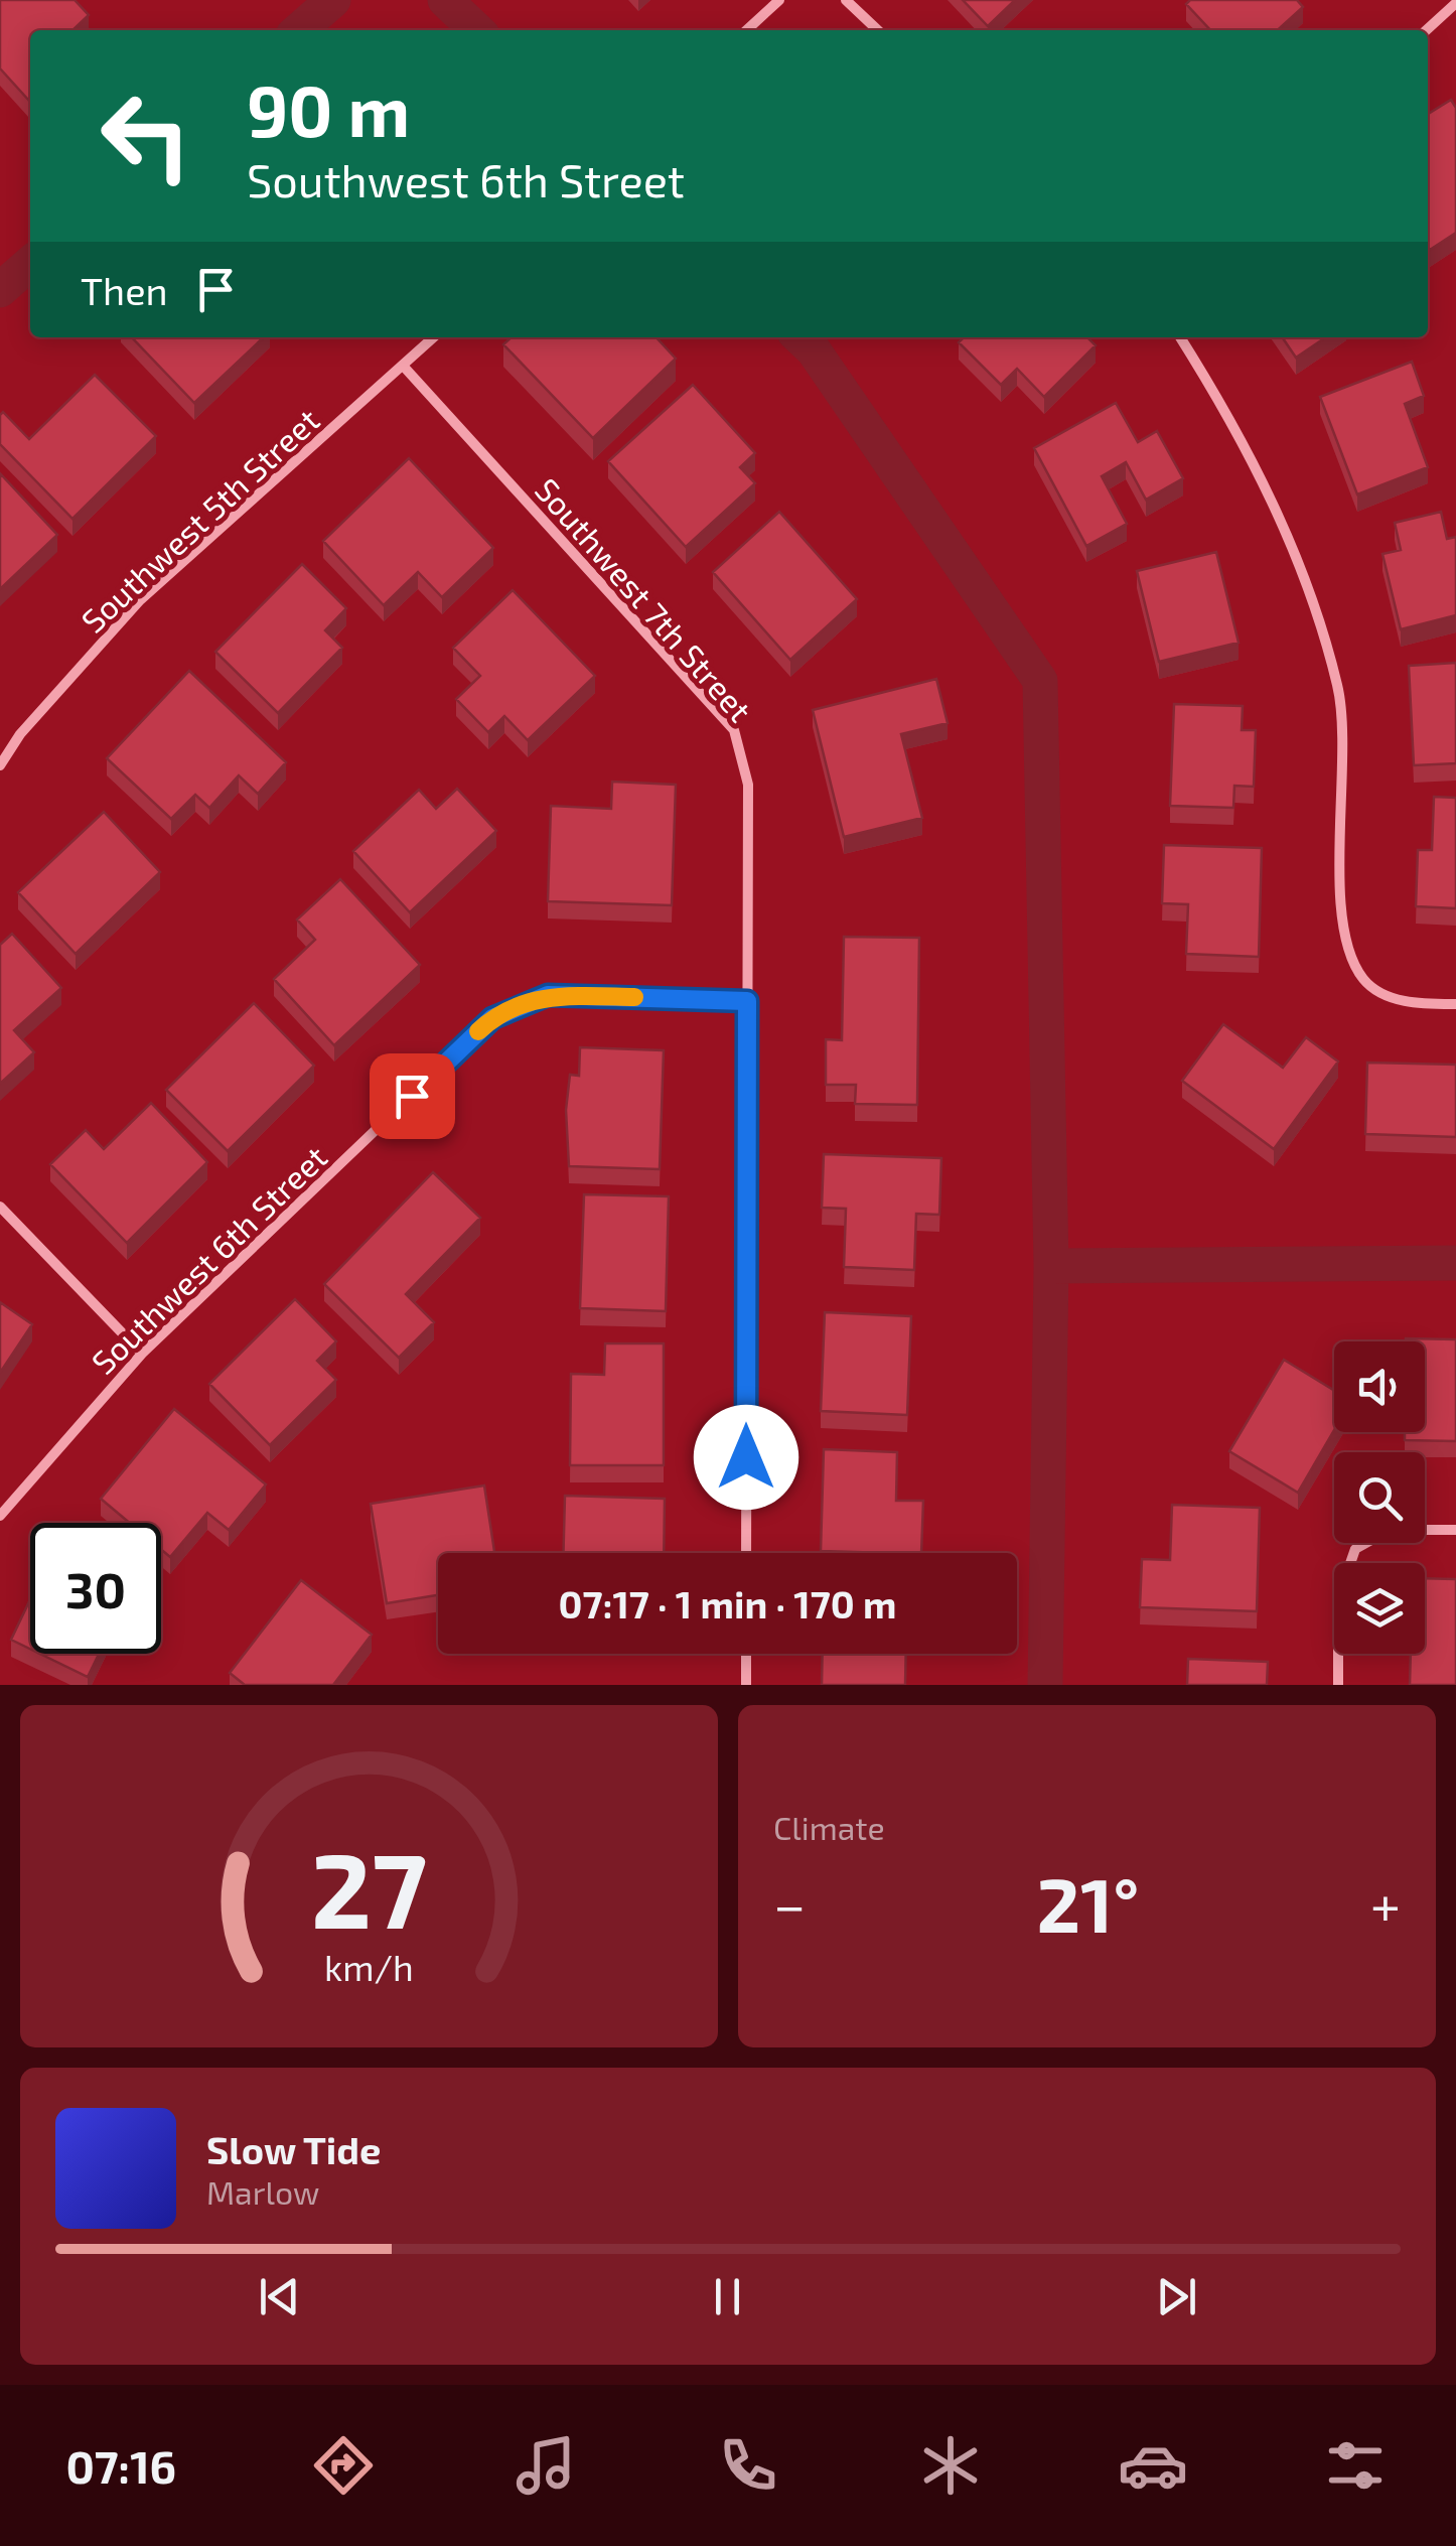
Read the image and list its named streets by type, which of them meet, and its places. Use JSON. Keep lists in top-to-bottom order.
{
  "streets": {
    "street": ["Southwest 5th Street", "Southwest 7th Street", "Southwest 6th Street"]
  },
  "crossings": [
    ["Southwest 5th Street", "Southwest 7th Street"],
    ["Southwest 7th Street", "Southwest 6th Street"]
  ],
  "page": {
    "turn": ["90 m", "Southwest 6th Street"],
    "then": "Then",
    "limit": "30",
    "trip": "07:17 · 1 min · 170 m",
    "tile": "Climate",
    "heat": ["−", "21°", "+"],
    "song": ["Slow Tide", "Marlow"],
    "tabs": "07:16",
    "gauge": ["27", "km/h"]
  }
}
